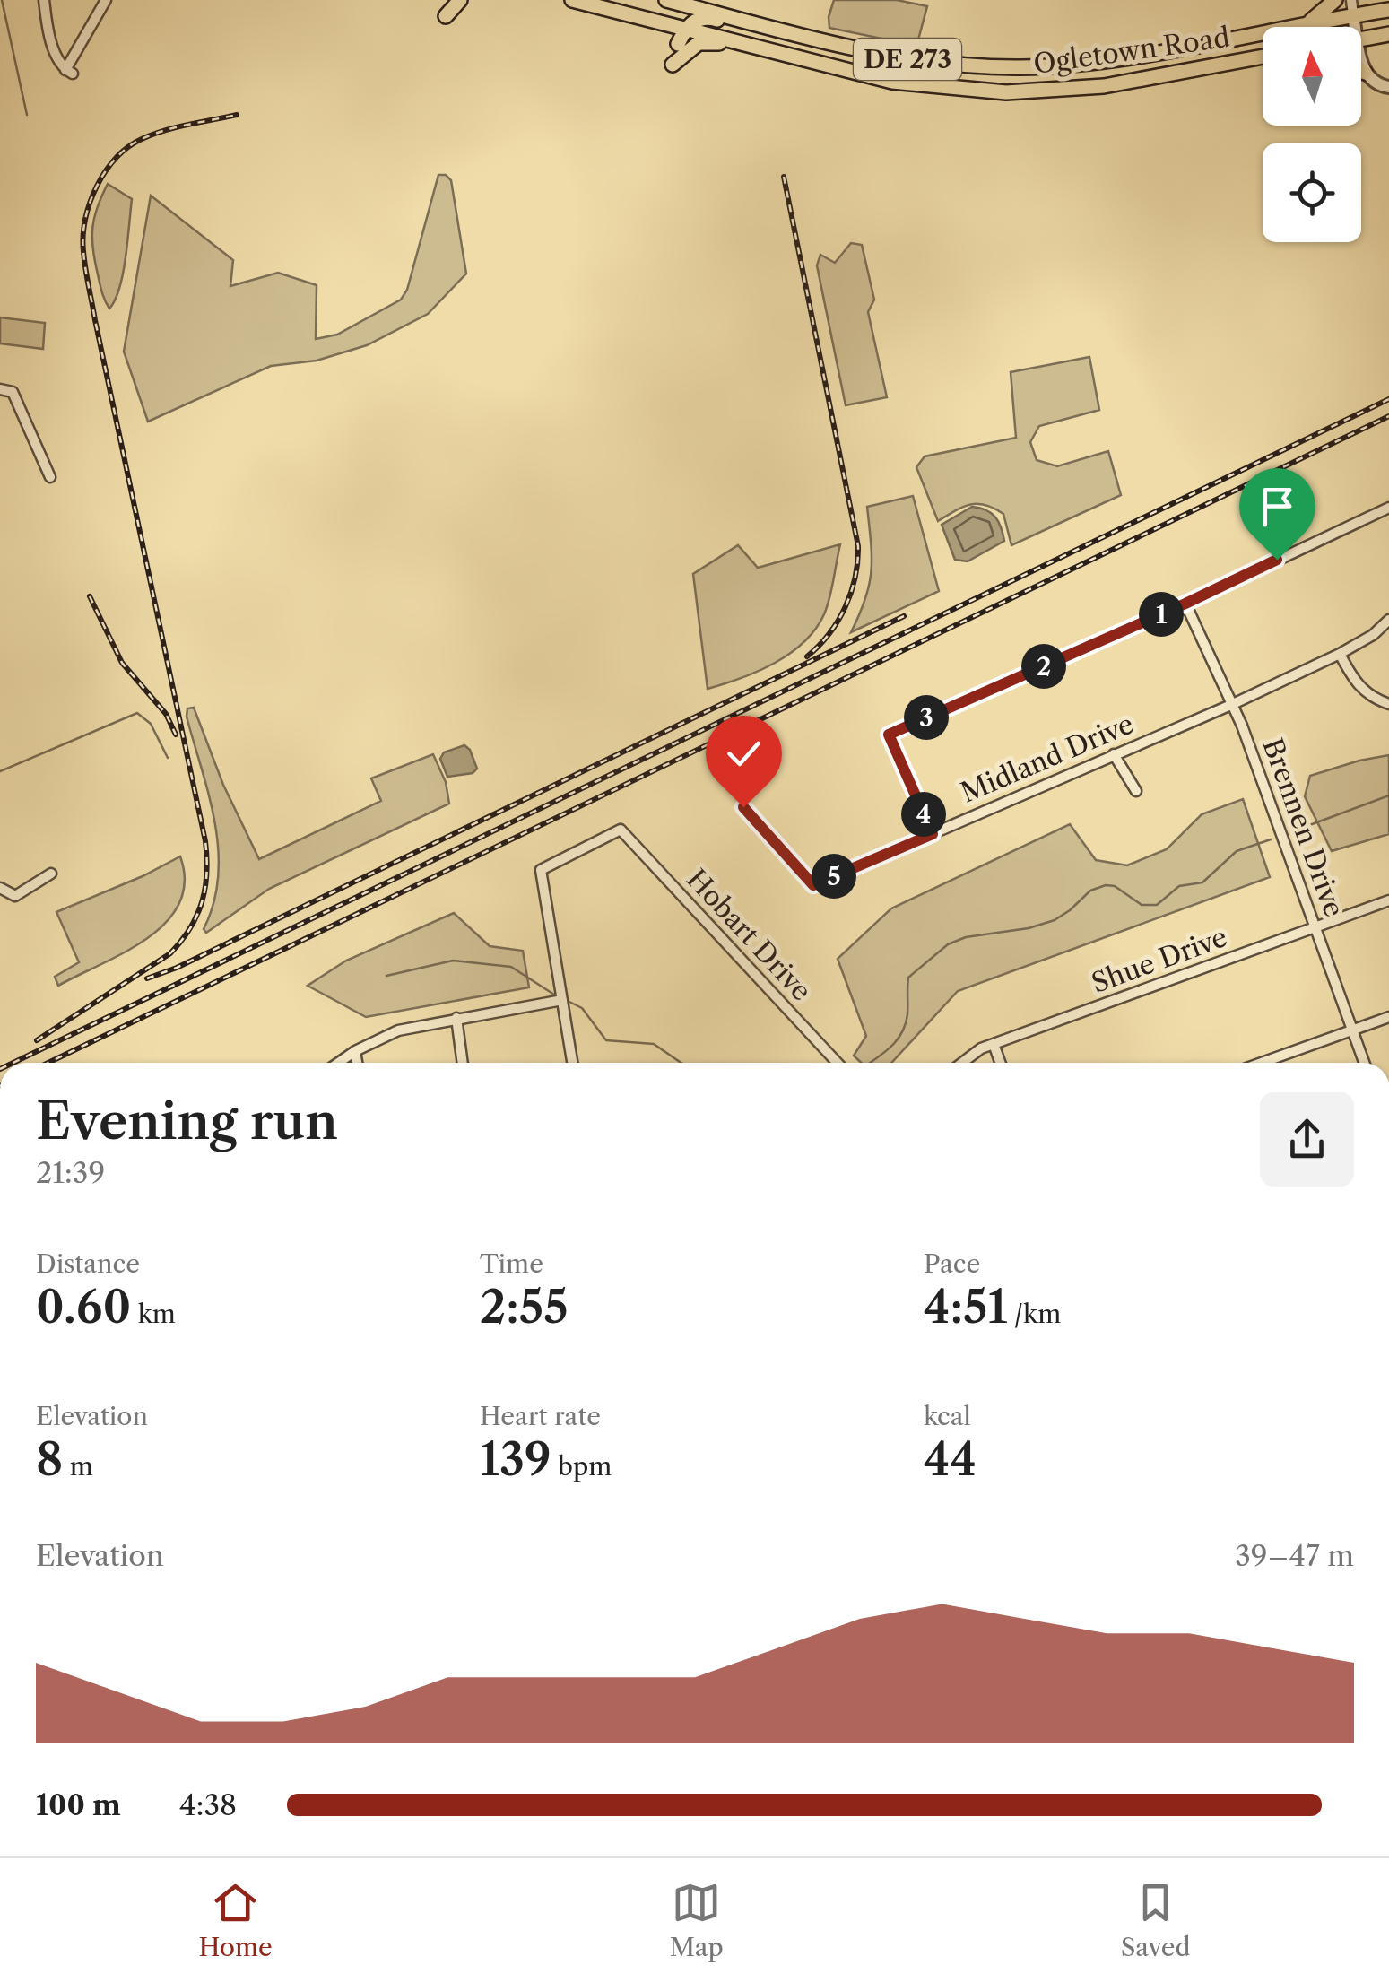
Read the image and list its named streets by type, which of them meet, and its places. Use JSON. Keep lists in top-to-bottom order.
{
  "streets": {
    "main road": ["Ogletown Road", "DE 273"],
    "street": [
      "Midland Drive",
      "Brennen Drive",
      "Hobart Drive",
      "Shue Drive"
    ]
  },
  "crossings": [
    ["Midland Drive", "Brennen Drive"],
    ["Brennen Drive", "Shue Drive"]
  ],
  "north": "top",
  "page": {
    "pins": [
      "1",
      "2",
      "3",
      "4",
      "5"
    ],
    "heading": ["Evening run", "21:39"],
    "stats": [
      ["Distance", "0.60 km"],
      ["Time", "2:55"],
      ["Pace", "4:51 /km"],
      ["Elevation", "8 m"],
      ["Heart rate", "139 bpm"],
      ["kcal", "44"]
    ],
    "chart": ["Elevation", "39–47 m"],
    "list": [
      {
        "name": "100 m",
        "note": "4:38"
      }
    ],
    "tabs": ["Home", "Map", "Saved"]
  }
}
